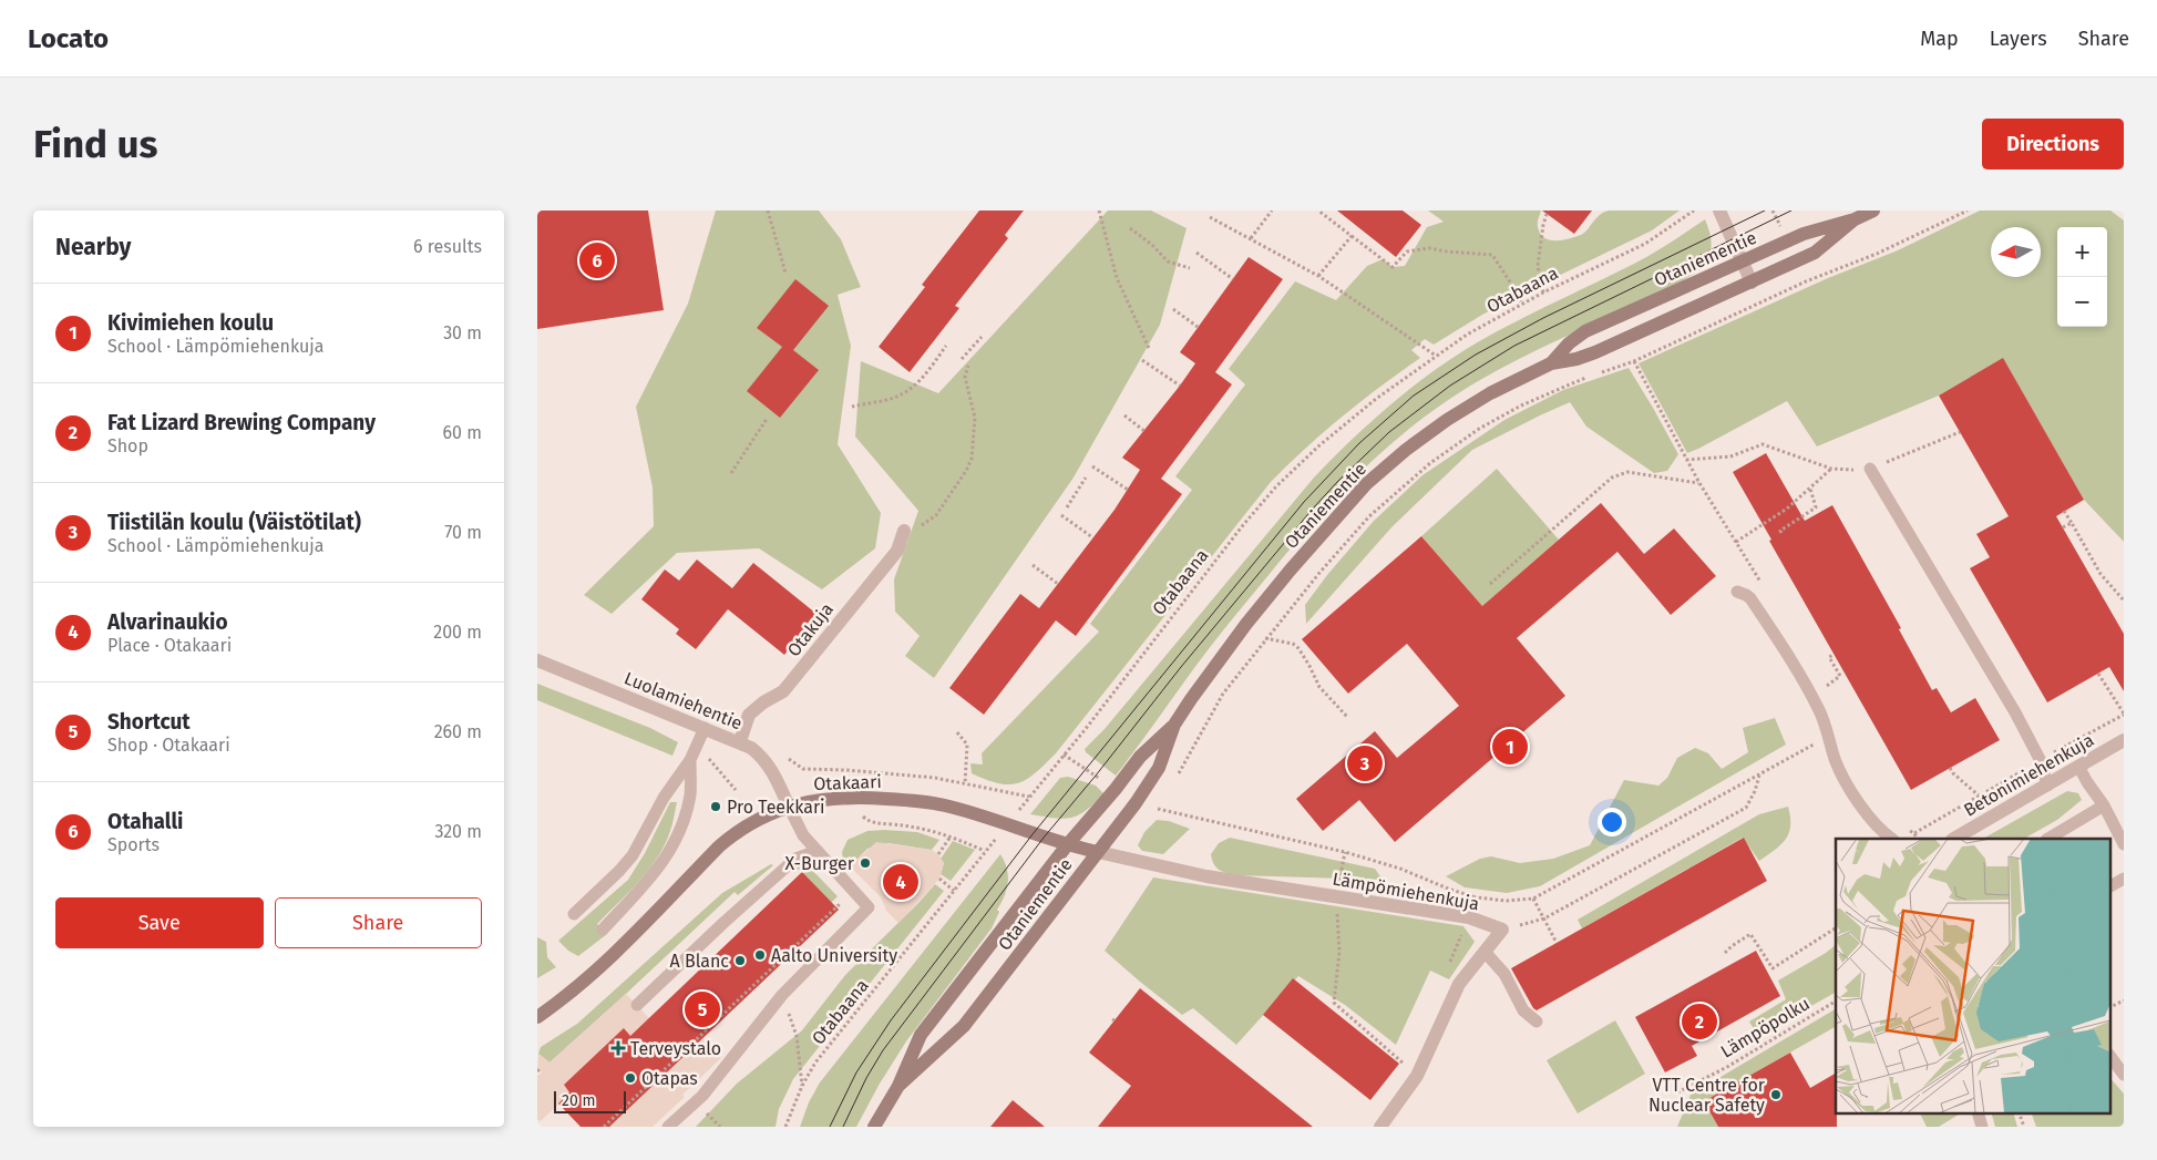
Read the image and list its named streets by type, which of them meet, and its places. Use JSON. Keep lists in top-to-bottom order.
{
  "streets": {
    "street": [
      "Otaniementie",
      "Otakuja",
      "Luolamiehentie",
      "Betonimiehenkuja",
      "Otakaari",
      "Lämpömiehenkuja"
    ],
    "path": ["Otabaana", "Lämpöpolku"]
  },
  "crossings": [
    ["Otaniementie", "Otakaari"],
    ["Otaniementie", "Lämpömiehenkuja"],
    ["Otabaana", "Otakaari"],
    ["Otakuja", "Luolamiehentie"],
    ["Luolamiehentie", "Otakaari"],
    ["Otakaari", "Lämpömiehenkuja"]
  ],
  "places": {
    "other": [
      "Pro Teekkari",
      "X-Burger",
      "Aalto University",
      "A Blanc",
      "Otapas",
      "VTT Centre for Nuclear Safety"
    ],
    "health": ["Terveystalo"]
  },
  "scale_bar": "20 m",
  "north": "left",
  "page": {
    "header": "Locato",
    "nav": ["Map", "Layers", "Share"],
    "buttons": [
      "Directions",
      ["Save", "Share"]
    ],
    "title": "Find us",
    "heading": ["Nearby", "6 results"],
    "map_buttons": ["+", "−"],
    "pins": [
      "6",
      "1",
      "3",
      "4",
      "5",
      "2"
    ],
    "list": [
      {
        "mark": "1",
        "name": "Kivimiehen koulu",
        "note": "School · Lämpömiehenkuja",
        "value": "30 m"
      },
      {
        "mark": "2",
        "name": "Fat Lizard Brewing Company",
        "note": "Shop",
        "value": "60 m"
      },
      {
        "mark": "3",
        "name": "Tiistilän koulu (Väistötilat)",
        "note": "School · Lämpömiehenkuja",
        "value": "70 m"
      },
      {
        "mark": "4",
        "name": "Alvarinaukio",
        "note": "Place · Otakaari",
        "value": "200 m"
      },
      {
        "mark": "5",
        "name": "Shortcut",
        "note": "Shop · Otakaari",
        "value": "260 m"
      },
      {
        "mark": "6",
        "name": "Otahalli",
        "note": "Sports",
        "value": "320 m"
      }
    ],
    "scale": "20 m"
  }
}
